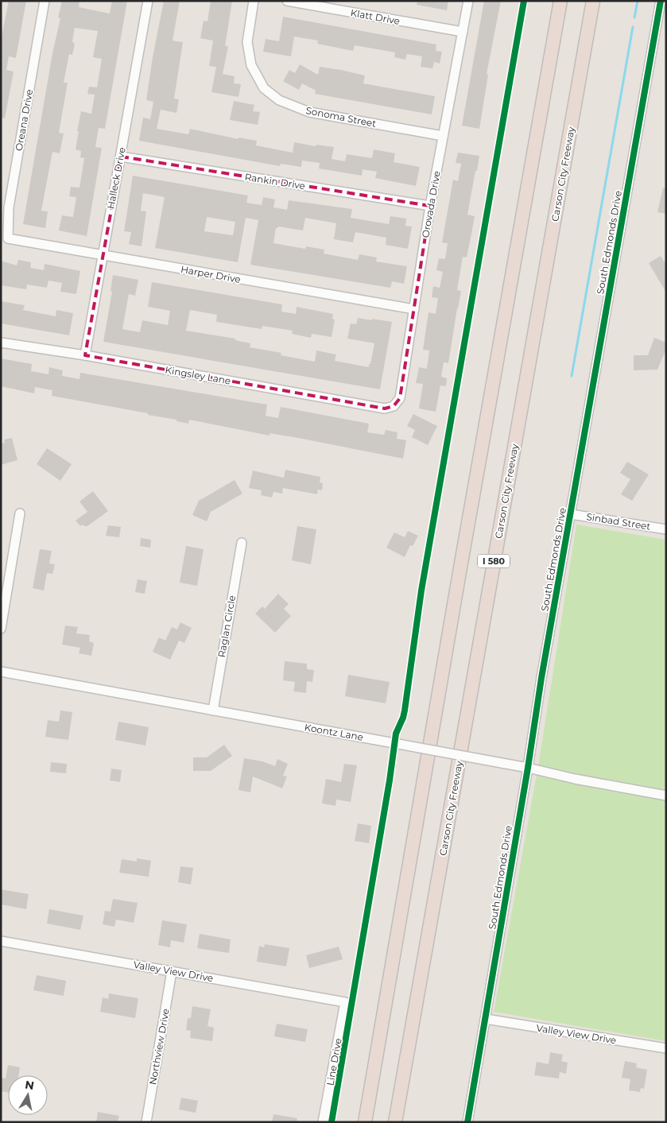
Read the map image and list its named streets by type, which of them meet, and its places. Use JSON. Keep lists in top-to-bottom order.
{
  "streets": {
    "highway": ["Carson City Freeway", "I 580"],
    "street": [
      "Klatt Drive",
      "Sonoma Street",
      "Oreana Drive",
      "Halleck Drive",
      "Rankin Drive",
      "Orovada Drive",
      "South Edmonds Drive",
      "Harper Drive",
      "Kingsley Lane",
      "Sinbad Street",
      "Raglan Circle",
      "Koontz Lane",
      "Valley View Drive",
      "Northview Drive",
      "Line Drive"
    ]
  },
  "crossings": [
    ["Klatt Drive", "Orovada Drive"],
    ["Sonoma Street", "Orovada Drive"],
    ["Oreana Drive", "Harper Drive"],
    ["Halleck Drive", "Rankin Drive"],
    ["Halleck Drive", "Harper Drive"],
    ["Halleck Drive", "Kingsley Lane"],
    ["Rankin Drive", "Orovada Drive"],
    ["Orovada Drive", "Harper Drive"],
    ["Orovada Drive", "Kingsley Lane"],
    ["South Edmonds Drive", "Sinbad Street"],
    ["South Edmonds Drive", "Koontz Lane"],
    ["South Edmonds Drive", "Valley View Drive"],
    ["Raglan Circle", "Koontz Lane"],
    ["Valley View Drive", "Northview Drive"],
    ["Valley View Drive", "Line Drive"]
  ],
  "north": "top"
}
